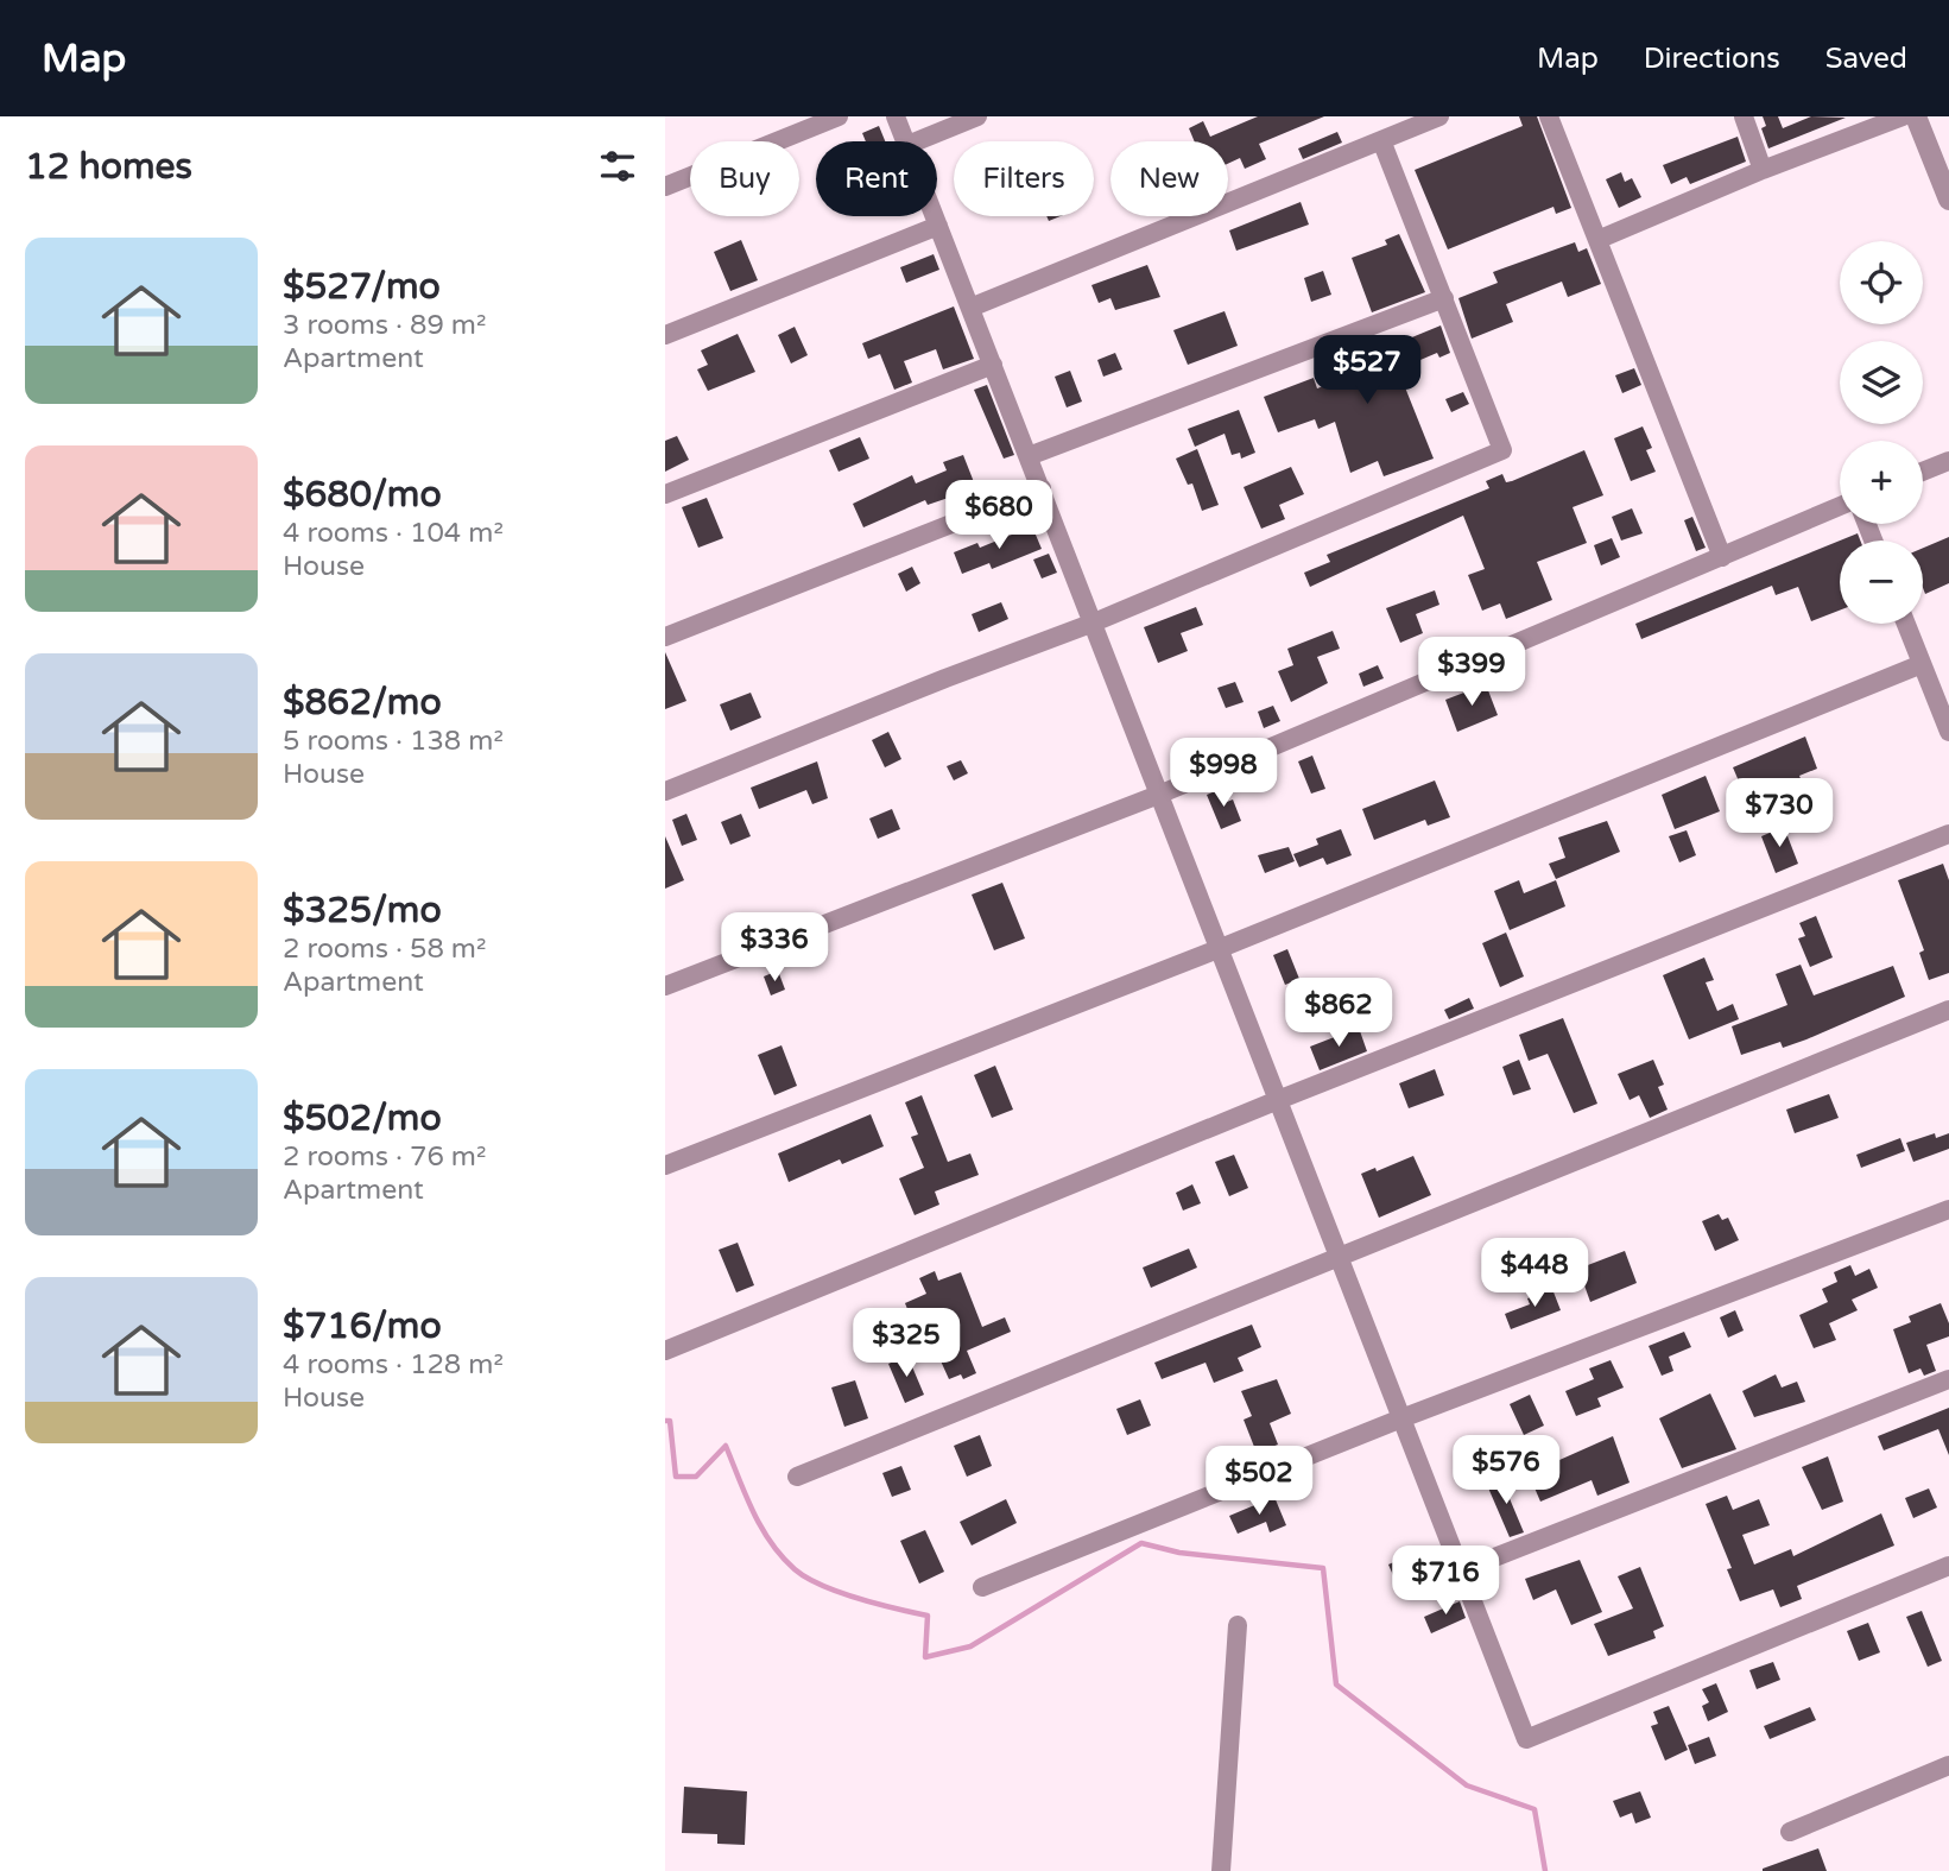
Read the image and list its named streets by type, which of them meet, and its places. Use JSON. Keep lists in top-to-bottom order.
{
  "page": {
    "header": "Map",
    "nav": ["Map", "Directions", "Saved"],
    "heading": "12 homes",
    "chip": [
      "Buy",
      "Rent",
      "Filters",
      "New"
    ],
    "list": [
      {
        "name": "$527/mo",
        "note": "3 rooms · 89 m² · Apartment"
      },
      {
        "name": "$680/mo",
        "note": "4 rooms · 104 m² · House"
      },
      {
        "name": "$862/mo",
        "note": "5 rooms · 138 m² · House"
      },
      {
        "name": "$325/mo",
        "note": "2 rooms · 58 m² · Apartment"
      },
      {
        "name": "$502/mo",
        "note": "2 rooms · 76 m² · Apartment"
      },
      {
        "name": "$716/mo",
        "note": "4 rooms · 128 m² · House"
      }
    ],
    "map_buttons": ["+", "−"],
    "price": [
      "$527",
      "$680",
      "$399",
      "$998",
      "$730",
      "$336",
      "$862",
      "$448",
      "$325",
      "$576",
      "$502",
      "$716"
    ]
  }
}
